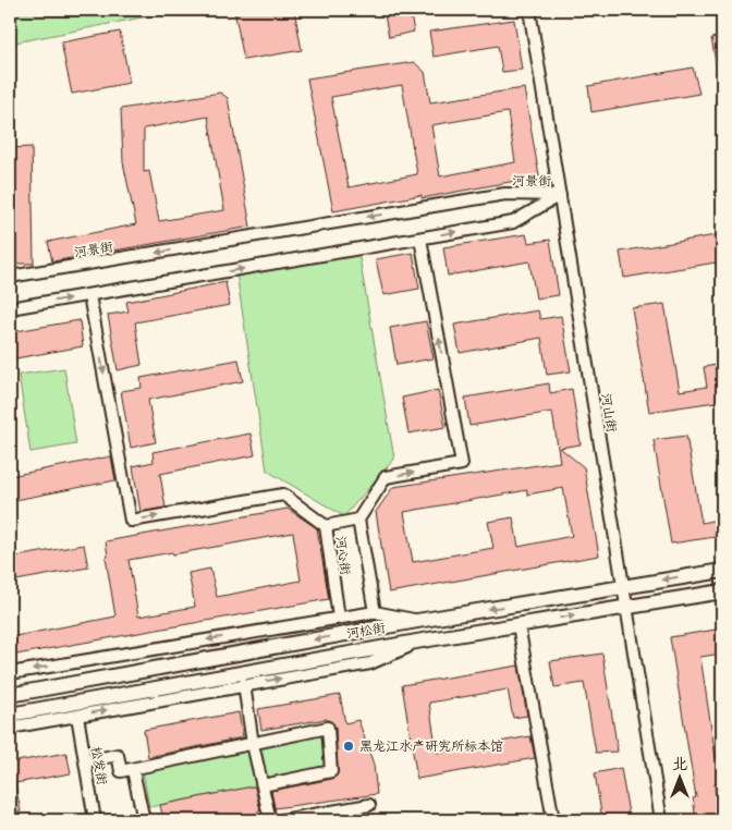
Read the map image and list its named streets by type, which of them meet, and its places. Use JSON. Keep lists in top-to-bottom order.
{
  "streets": {
    "main road": ["河松街"],
    "street": [
      "河景街",
      "河山街",
      "河心街",
      "松发街"
    ]
  },
  "crossings": [
    ["河景街", "河山街"],
    ["河山街", "河松街"]
  ],
  "places": ["黑龙江水产研究所标本馆"],
  "north": "top"
}
